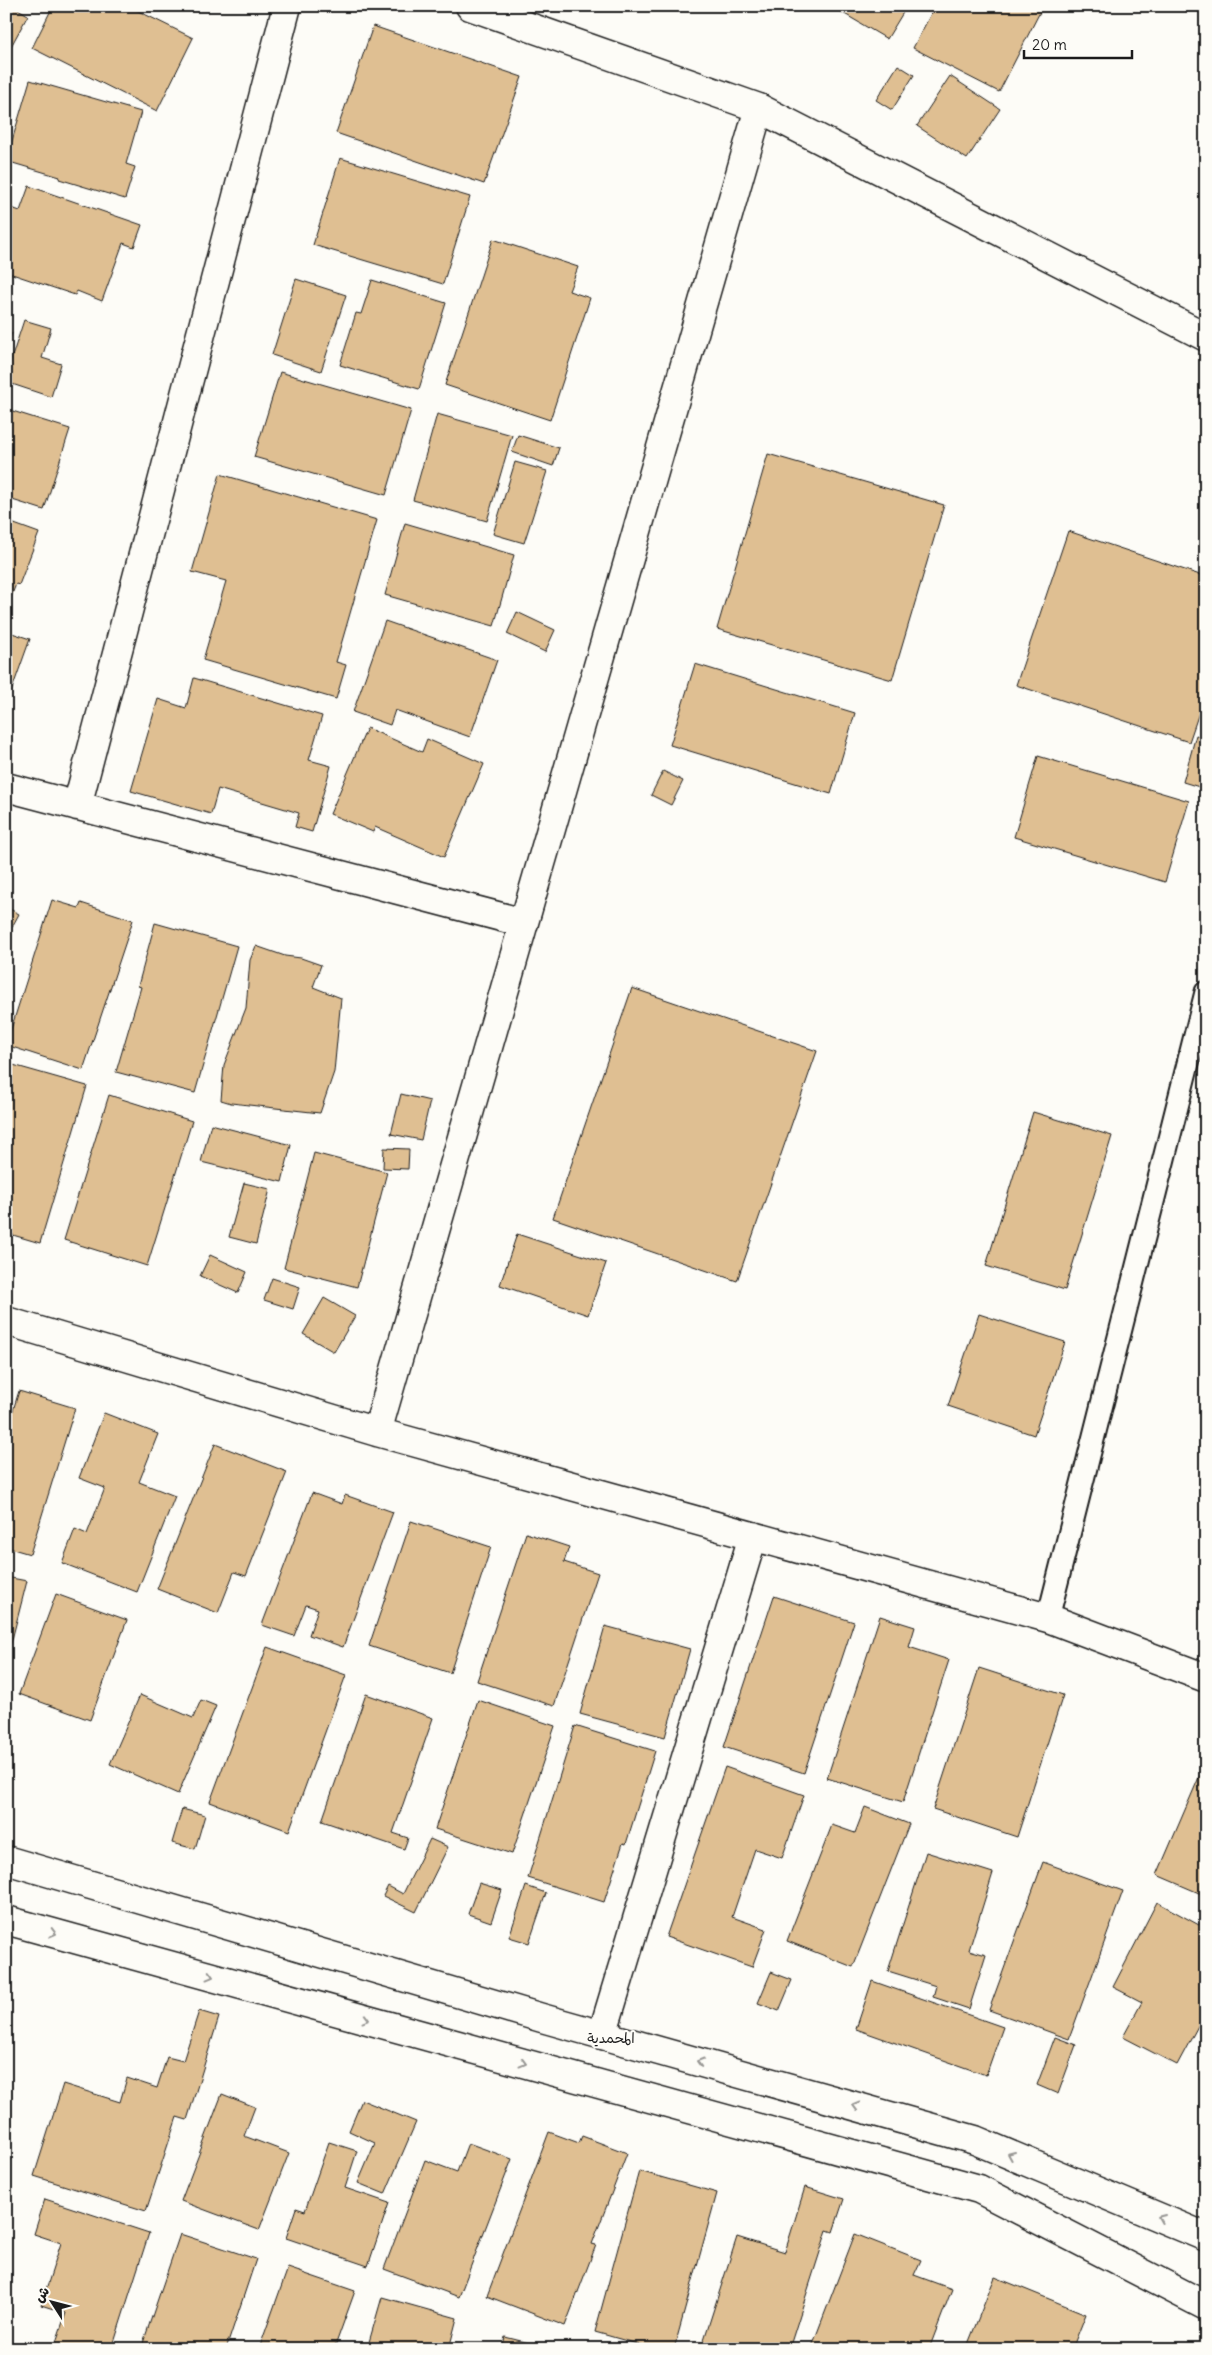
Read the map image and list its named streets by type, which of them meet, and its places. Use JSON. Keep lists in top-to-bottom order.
{
  "districts": ["المحمدية"],
  "scale_bar": "20 m",
  "north": "top left"
}
